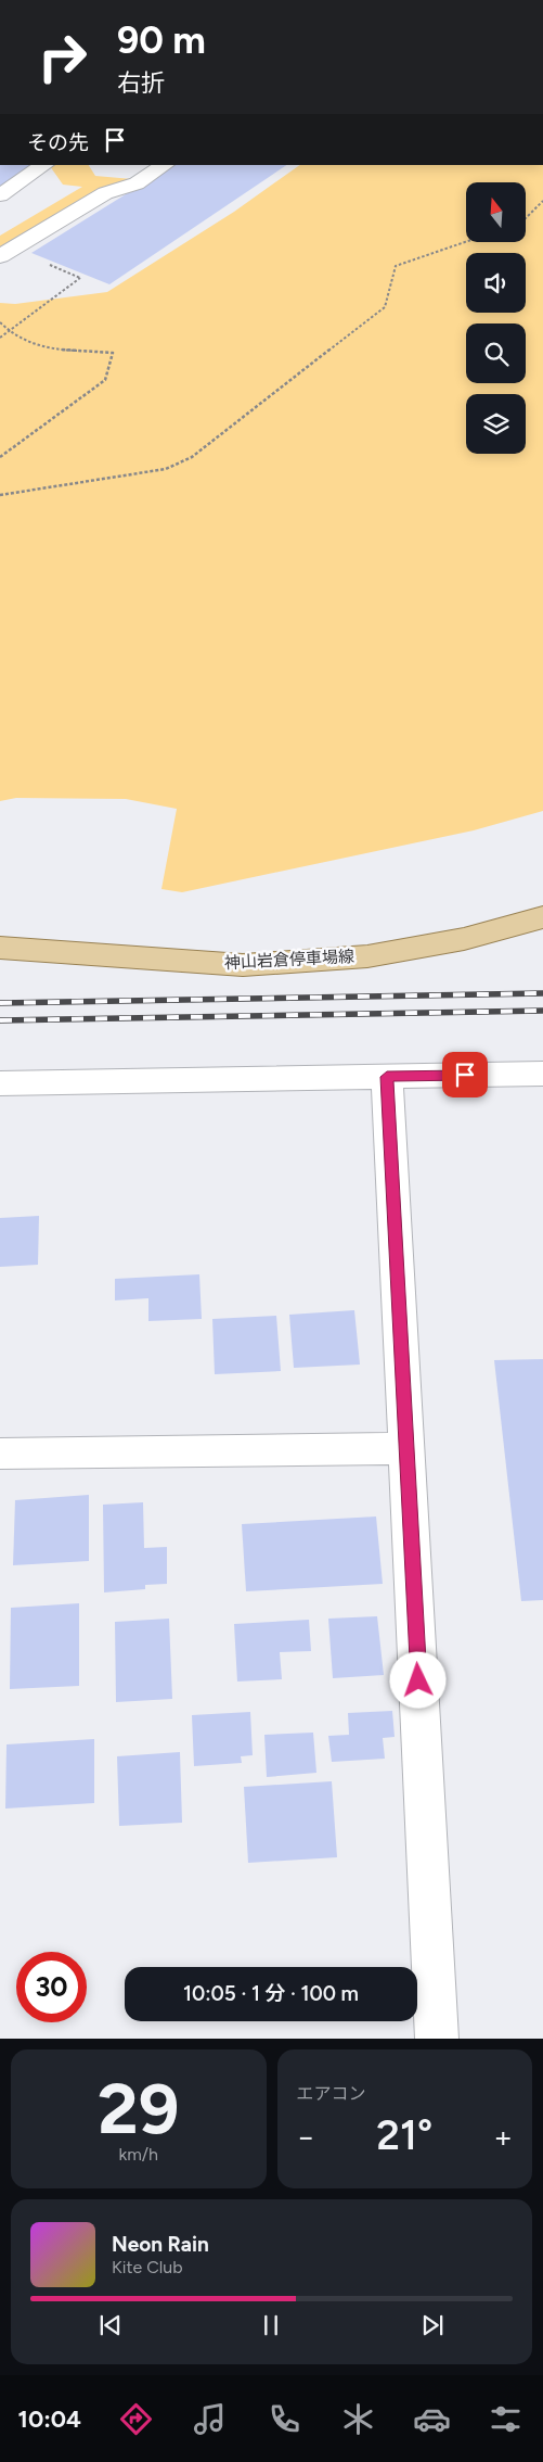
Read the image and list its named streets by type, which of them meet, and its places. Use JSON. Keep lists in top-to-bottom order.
{
  "streets": {
    "main road": ["神山岩倉停車場線"]
  },
  "north": "top",
  "page": {
    "turn": ["90 m", "右折"],
    "then": "その先",
    "limit": "30",
    "trip": "10:05 · 1 分 · 100 m",
    "tile": [
      ["29", "km/h"],
      "エアコン"
    ],
    "heat": ["−", "21°", "+"],
    "song": ["Neon Rain", "Kite Club"],
    "tabs": "10:04"
  }
}
